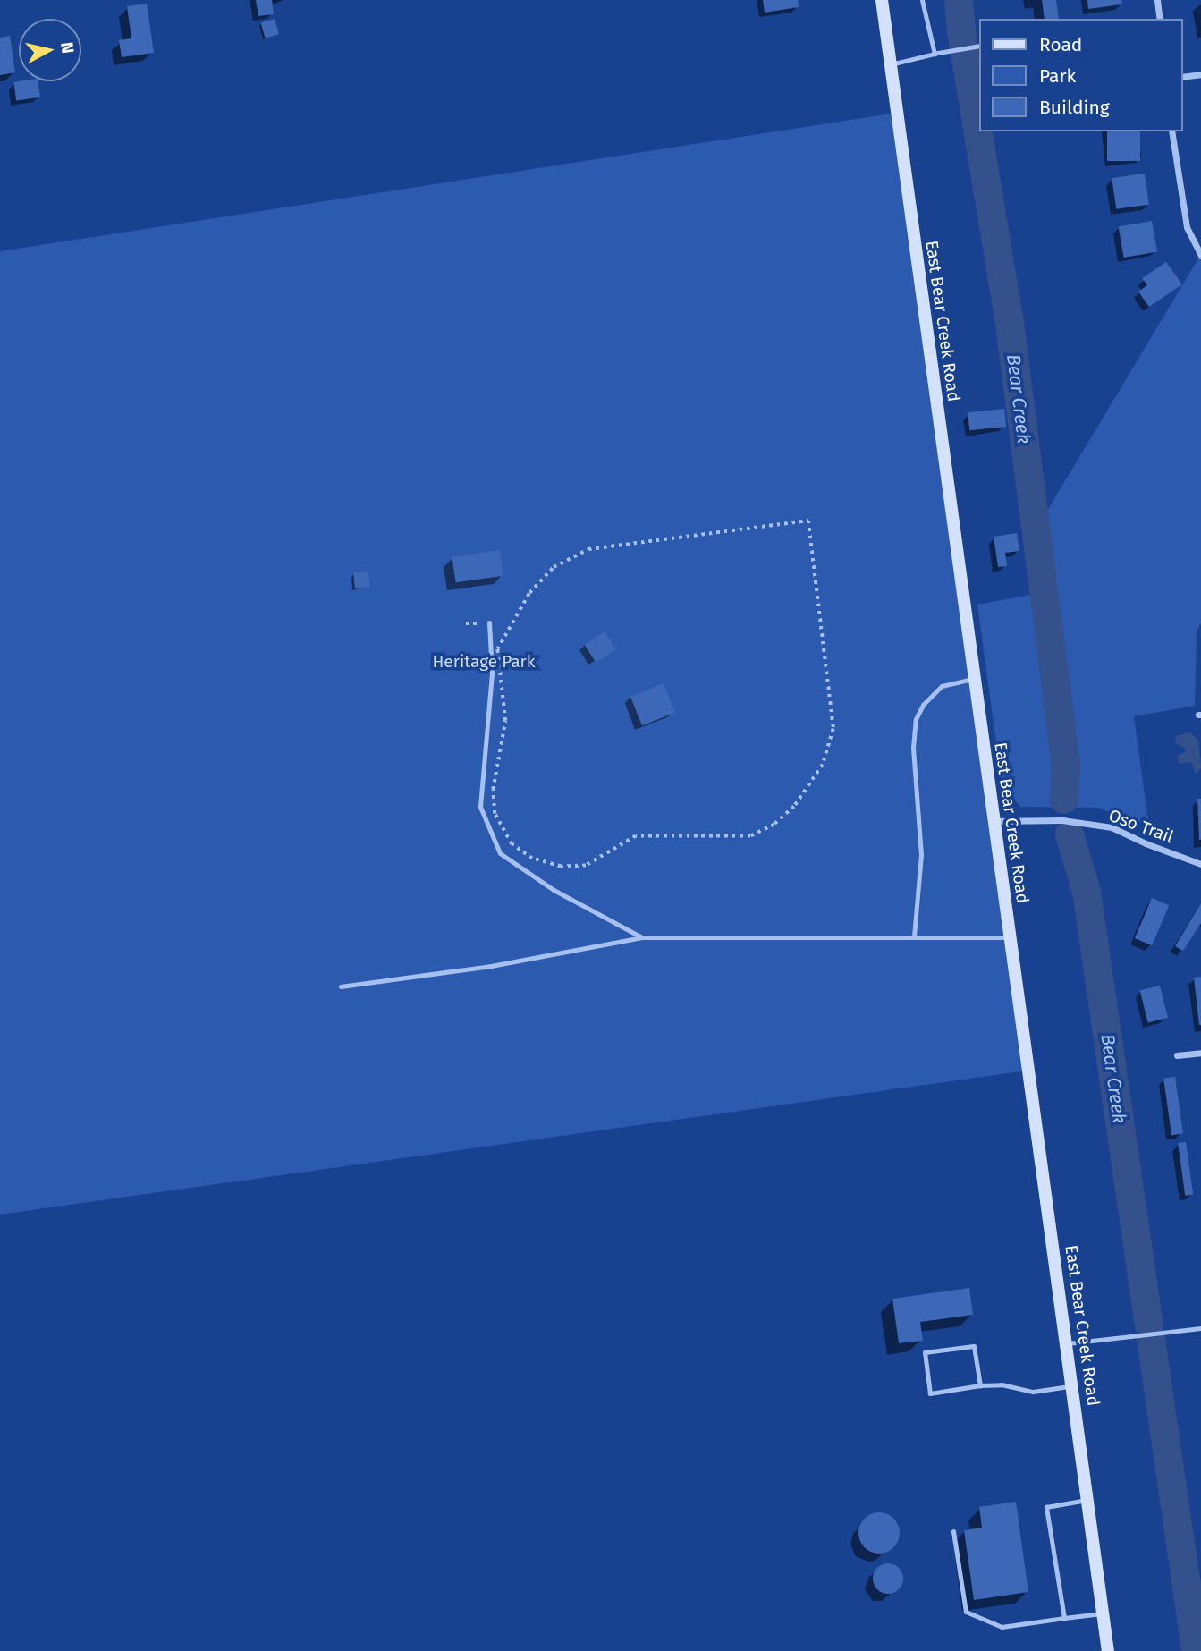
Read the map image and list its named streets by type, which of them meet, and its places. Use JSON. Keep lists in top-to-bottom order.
{
  "streets": {
    "main road": ["East Bear Creek Road"],
    "street": ["Oso Trail"]
  },
  "crossings": [
    ["East Bear Creek Road", "Oso Trail"]
  ],
  "water": ["Bear Creek"],
  "parks": ["Heritage Park"],
  "legend": ["Road", "Park", "Building"],
  "north": "right"
}
